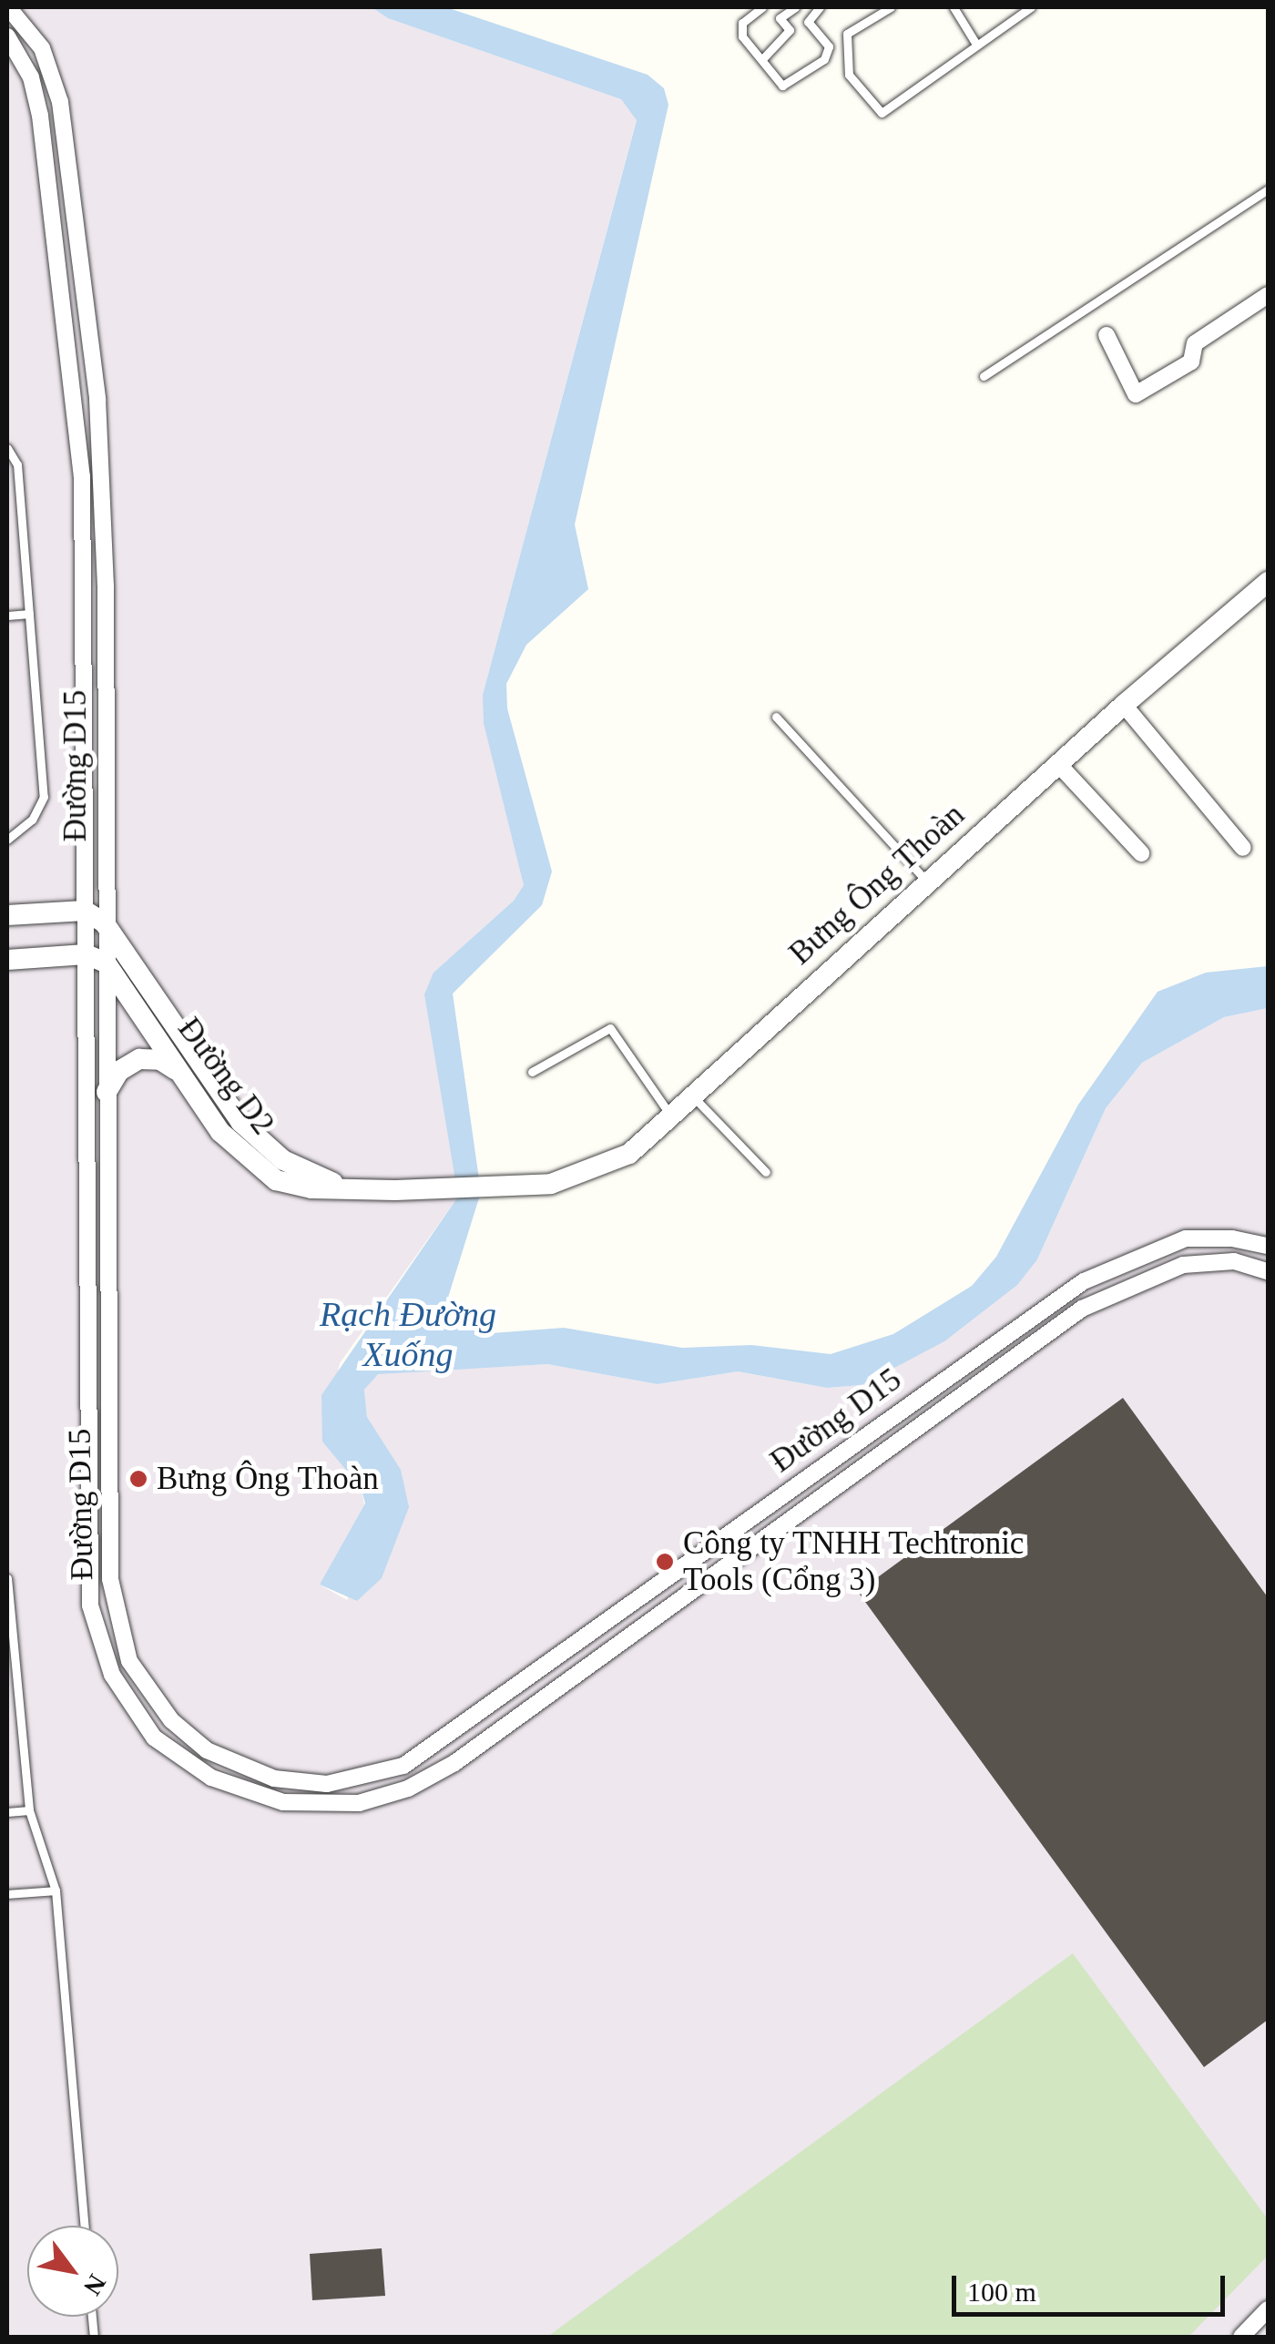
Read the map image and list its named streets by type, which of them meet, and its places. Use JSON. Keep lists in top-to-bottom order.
{
  "streets": {
    "street": ["Đường D15", "Bưng Ông Thoàn", "Đường D2"]
  },
  "crossings": [
    ["Đường D15", "Đường D2"],
    ["Bưng Ông Thoàn", "Đường D2"]
  ],
  "water": ["Rạch Đường Xuống"],
  "places": ["Bưng Ông Thoàn", "Công ty TNHH Techtronic Tools (Cổng 3)"],
  "scale_bar": "100 m",
  "north": "bottom right"
}
